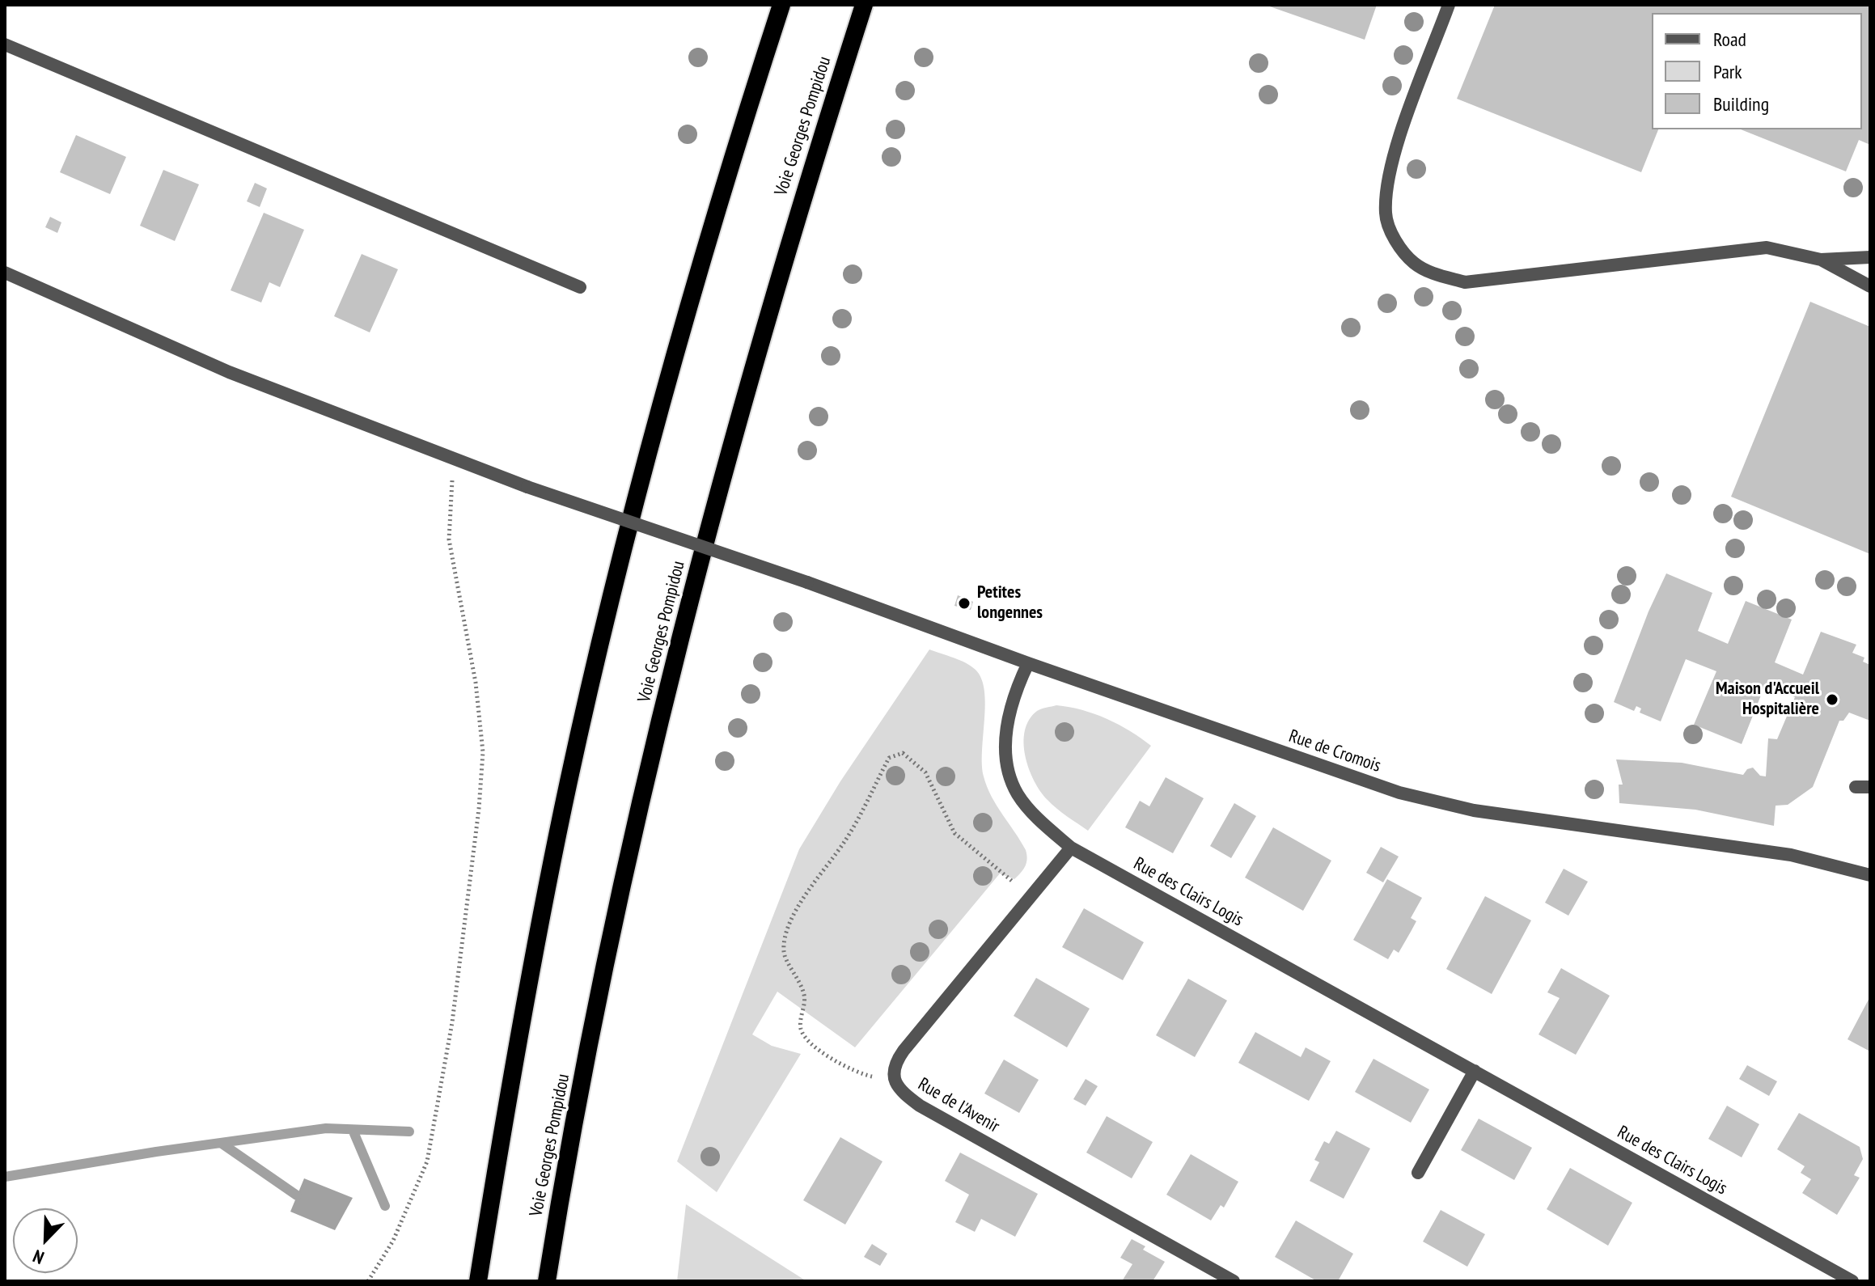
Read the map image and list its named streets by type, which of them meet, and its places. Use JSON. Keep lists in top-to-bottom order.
{
  "streets": {
    "highway": ["Voie Georges Pompidou"],
    "street": ["Rue de Cromois", "Rue des Clairs Logis", "Rue de l'Avenir"]
  },
  "crossings": [
    ["Rue de Cromois", "Rue des Clairs Logis"],
    ["Rue des Clairs Logis", "Rue de l'Avenir"]
  ],
  "places": ["Petites longennes", "Maison d'Accueil Hospitalière"],
  "legend": ["Road", "Park", "Building"],
  "north": "bottom left"
}
